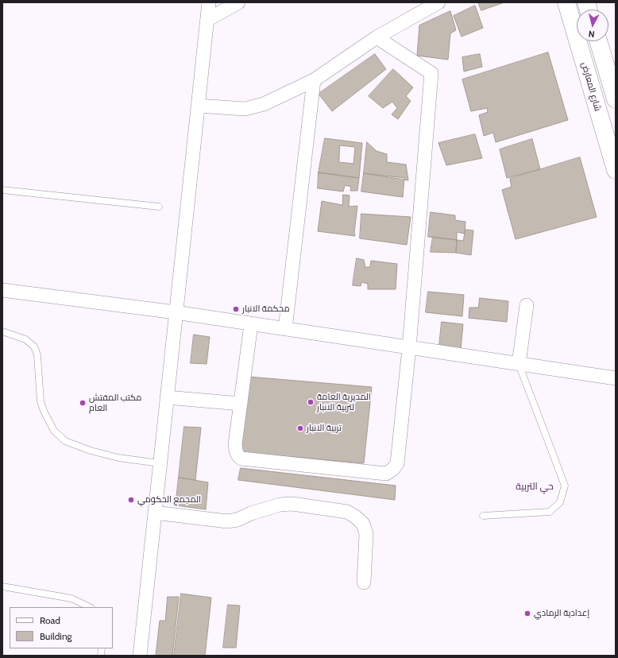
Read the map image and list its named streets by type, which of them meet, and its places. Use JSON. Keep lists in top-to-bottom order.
{
  "streets": {
    "street": ["شارع المعارض"]
  },
  "districts": ["حي التربية"],
  "places": [
    "محكمة الانبار",
    "المديرية العامة لتربية الانبار",
    "مكتب المفتش العام",
    "تربية الانبار",
    "المجمع الحكومي",
    "إعدادية الرمادي"
  ],
  "legend": ["Road", "Building"],
  "north": "bottom"
}
